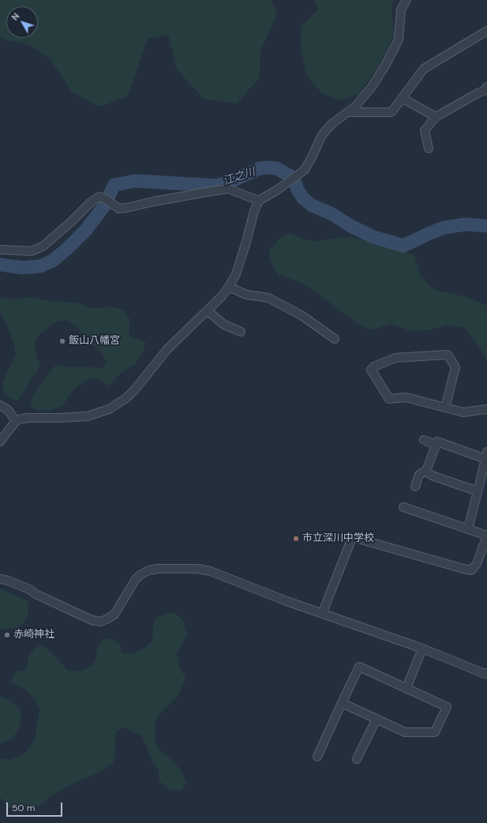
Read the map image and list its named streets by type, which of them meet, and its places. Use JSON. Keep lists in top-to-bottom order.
{
  "water": ["江之川"],
  "places": ["飯山八幡宮", "市立深川中学校", "赤崎神社"],
  "scale_bar": "50 m",
  "north": "top left"
}
